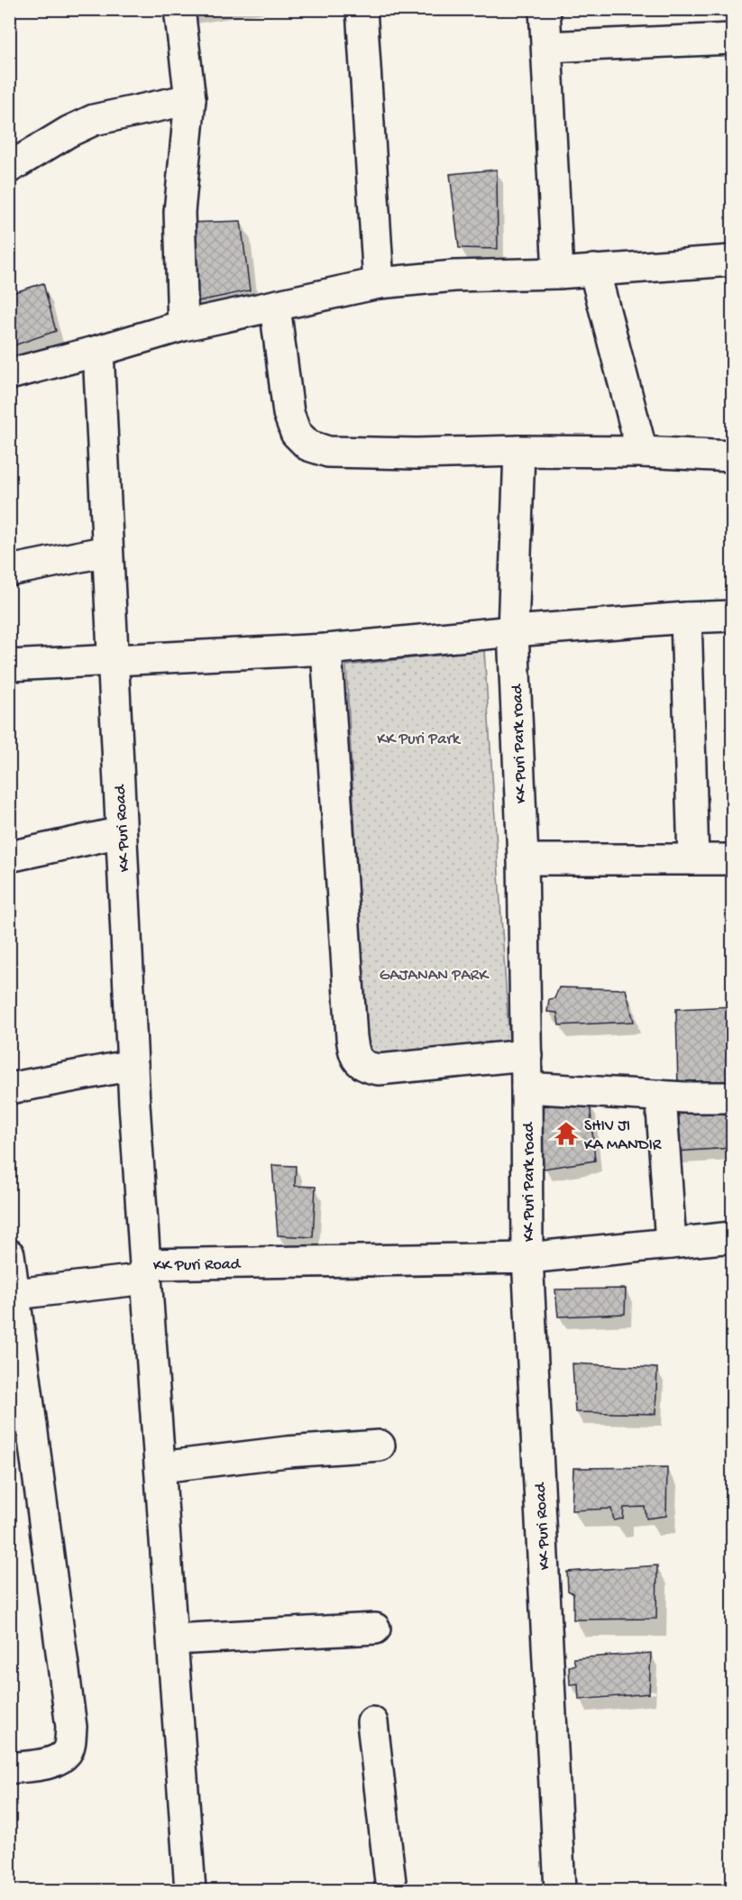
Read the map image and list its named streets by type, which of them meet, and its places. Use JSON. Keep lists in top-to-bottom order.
{
  "streets": {
    "street": ["KK Puri Park road", "KK Puri Road"]
  },
  "crossings": [
    ["KK Puri Park road", "KK Puri Road"]
  ],
  "parks": ["KK Puri Park", "GAJANAN PARK"],
  "places": {
    "temple": ["SHIV JI KA MANDIR"]
  }
}
